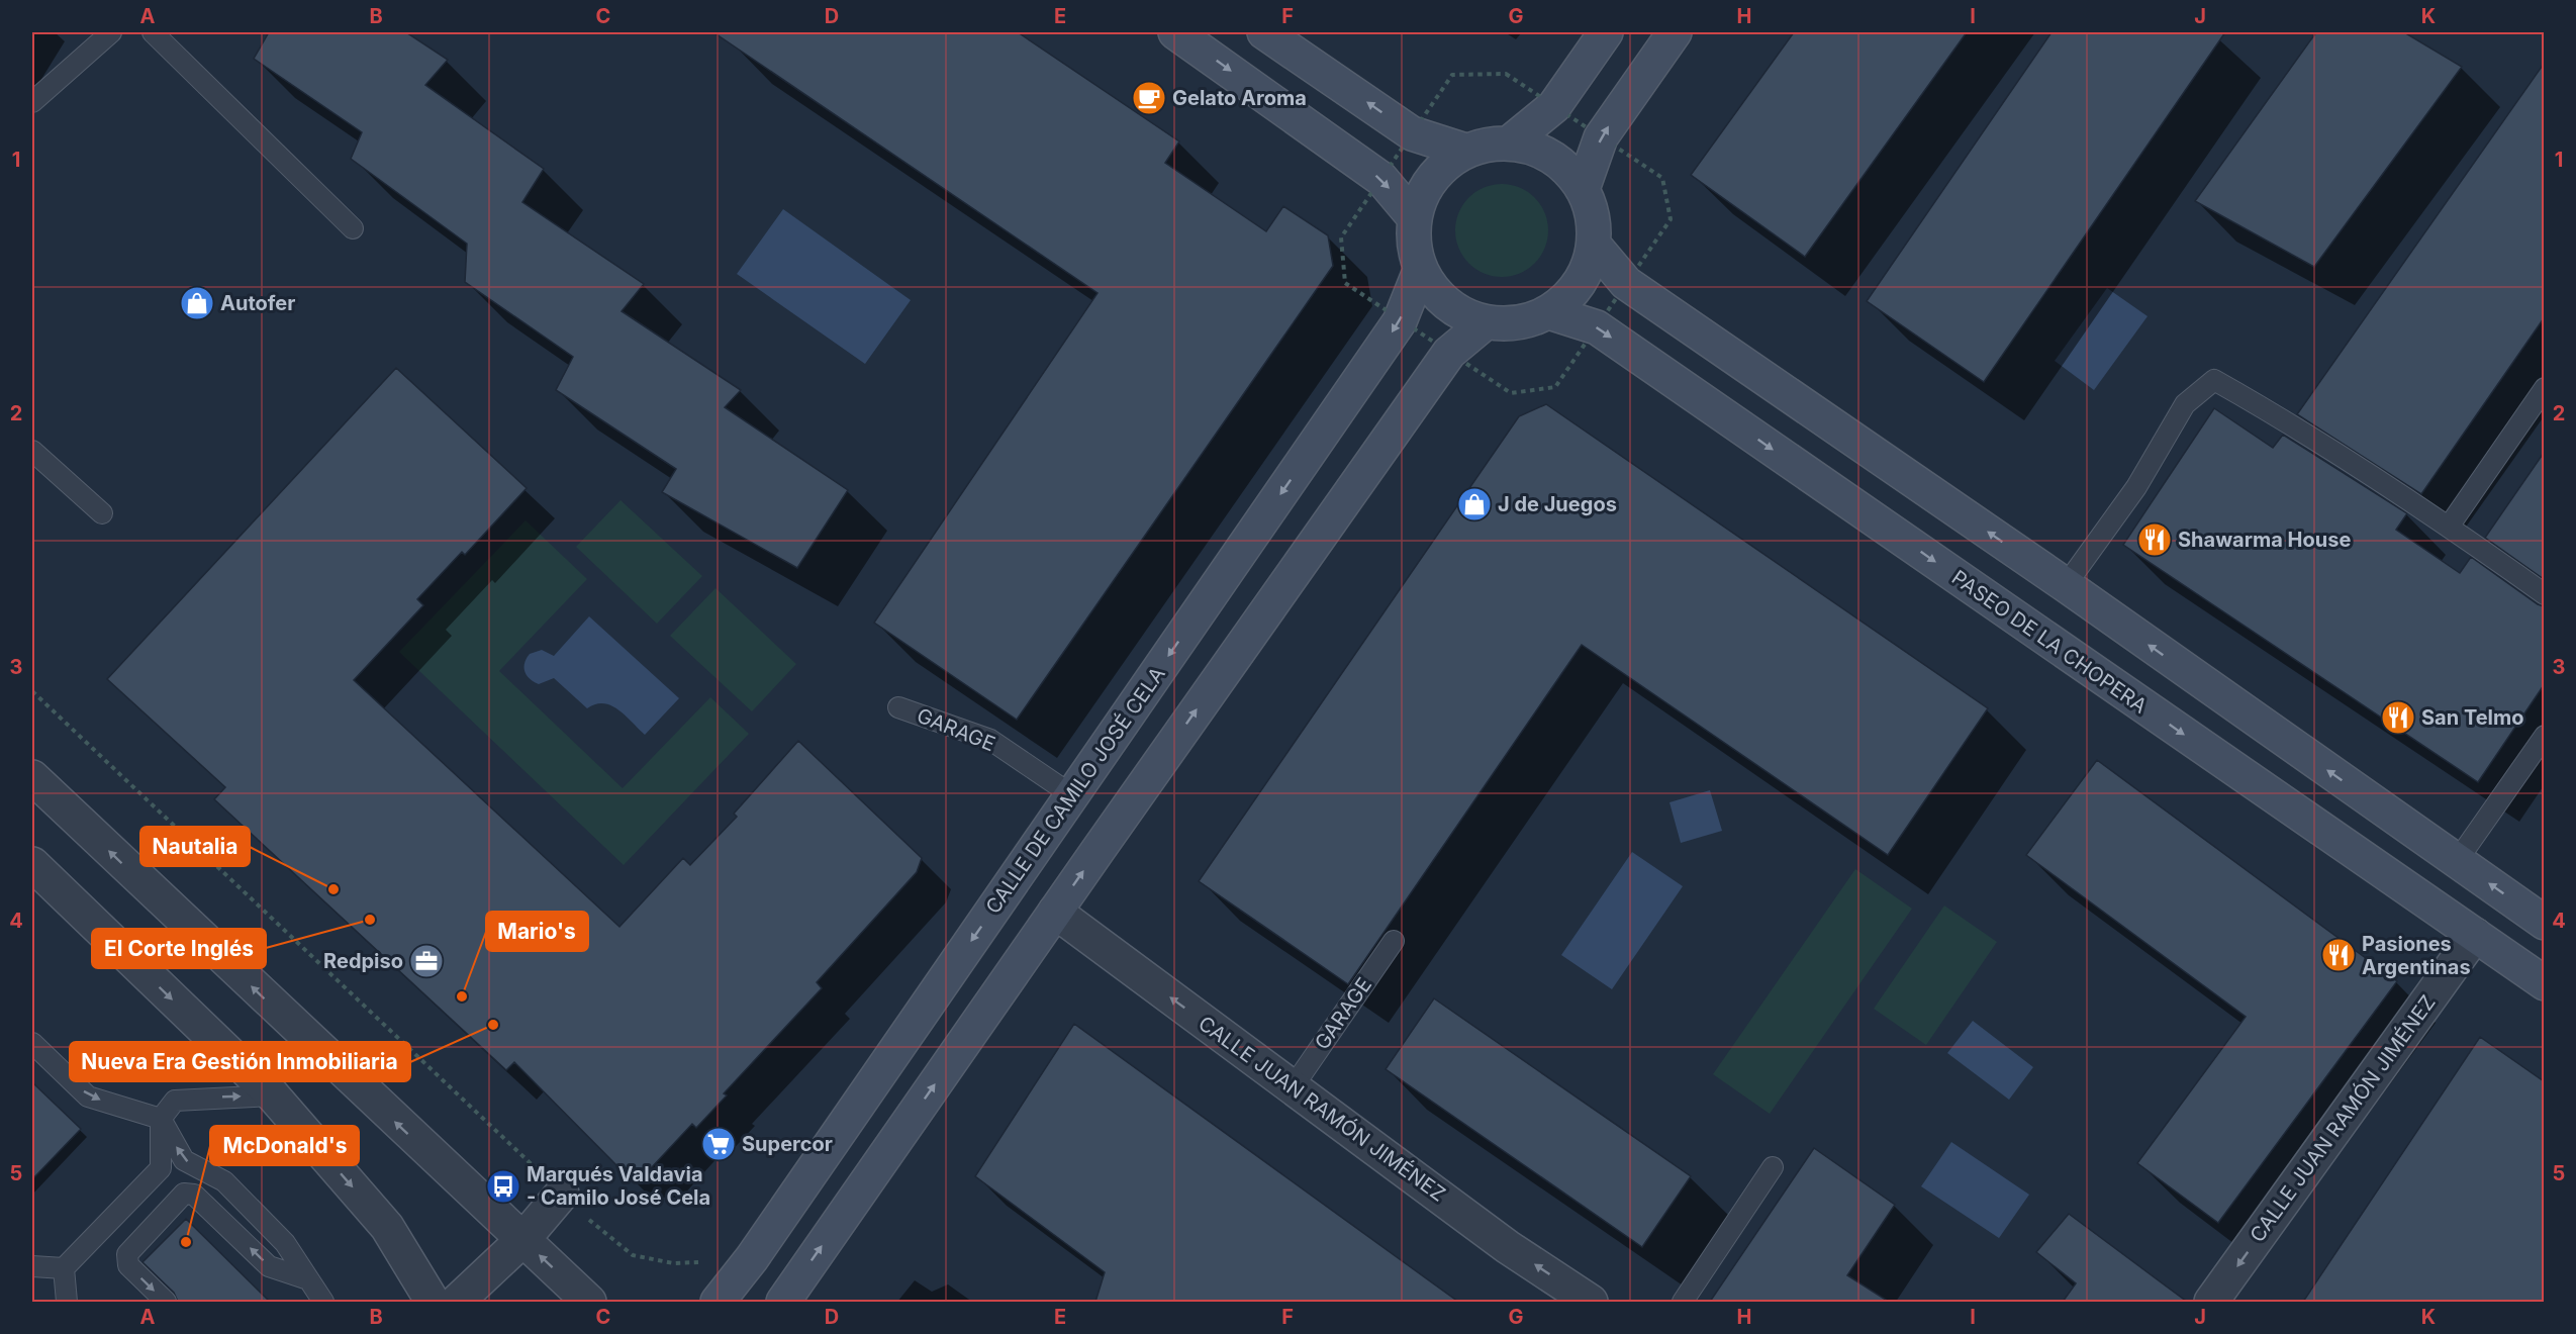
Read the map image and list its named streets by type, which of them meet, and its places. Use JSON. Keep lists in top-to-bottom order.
{
  "streets": {
    "main road": ["PASEO DE LA CHOPERA", "CALLE DE CAMILO JOSÉ CELA"],
    "street": ["CALLE JUAN RAMÓN JIMÉNEZ"],
    "lane": ["GARAGE"]
  },
  "crossings": [
    ["PASEO DE LA CHOPERA", "CALLE DE CAMILO JOSÉ CELA"],
    ["PASEO DE LA CHOPERA", "CALLE JUAN RAMÓN JIMÉNEZ"],
    ["GARAGE", "CALLE DE CAMILO JOSÉ CELA"],
    ["GARAGE", "CALLE JUAN RAMÓN JIMÉNEZ"]
  ],
  "places": {
    "cafe": ["Gelato Aroma"],
    "shop": ["Autofer", "J de Juegos"],
    "restaurant": ["Shawarma House", "San Telmo", "Pasiones Argentinas"],
    "other": [
      "Nautalia",
      "El Corte Inglés",
      "Mario's",
      "Nueva Era Gestión Inmobiliaria",
      "McDonald's"
    ],
    "office": ["Redpiso"],
    "supermarket": ["Supercor"],
    "bus stop": ["Marqués Valdavia - Camilo José Cela"]
  },
  "grid": {
    "columns": [
      "A",
      "B",
      "C",
      "D",
      "E",
      "F",
      "G",
      "H",
      "I",
      "J",
      "K"
    ],
    "rows": [
      "1",
      "2",
      "3",
      "4",
      "5"
    ]
  }
}
